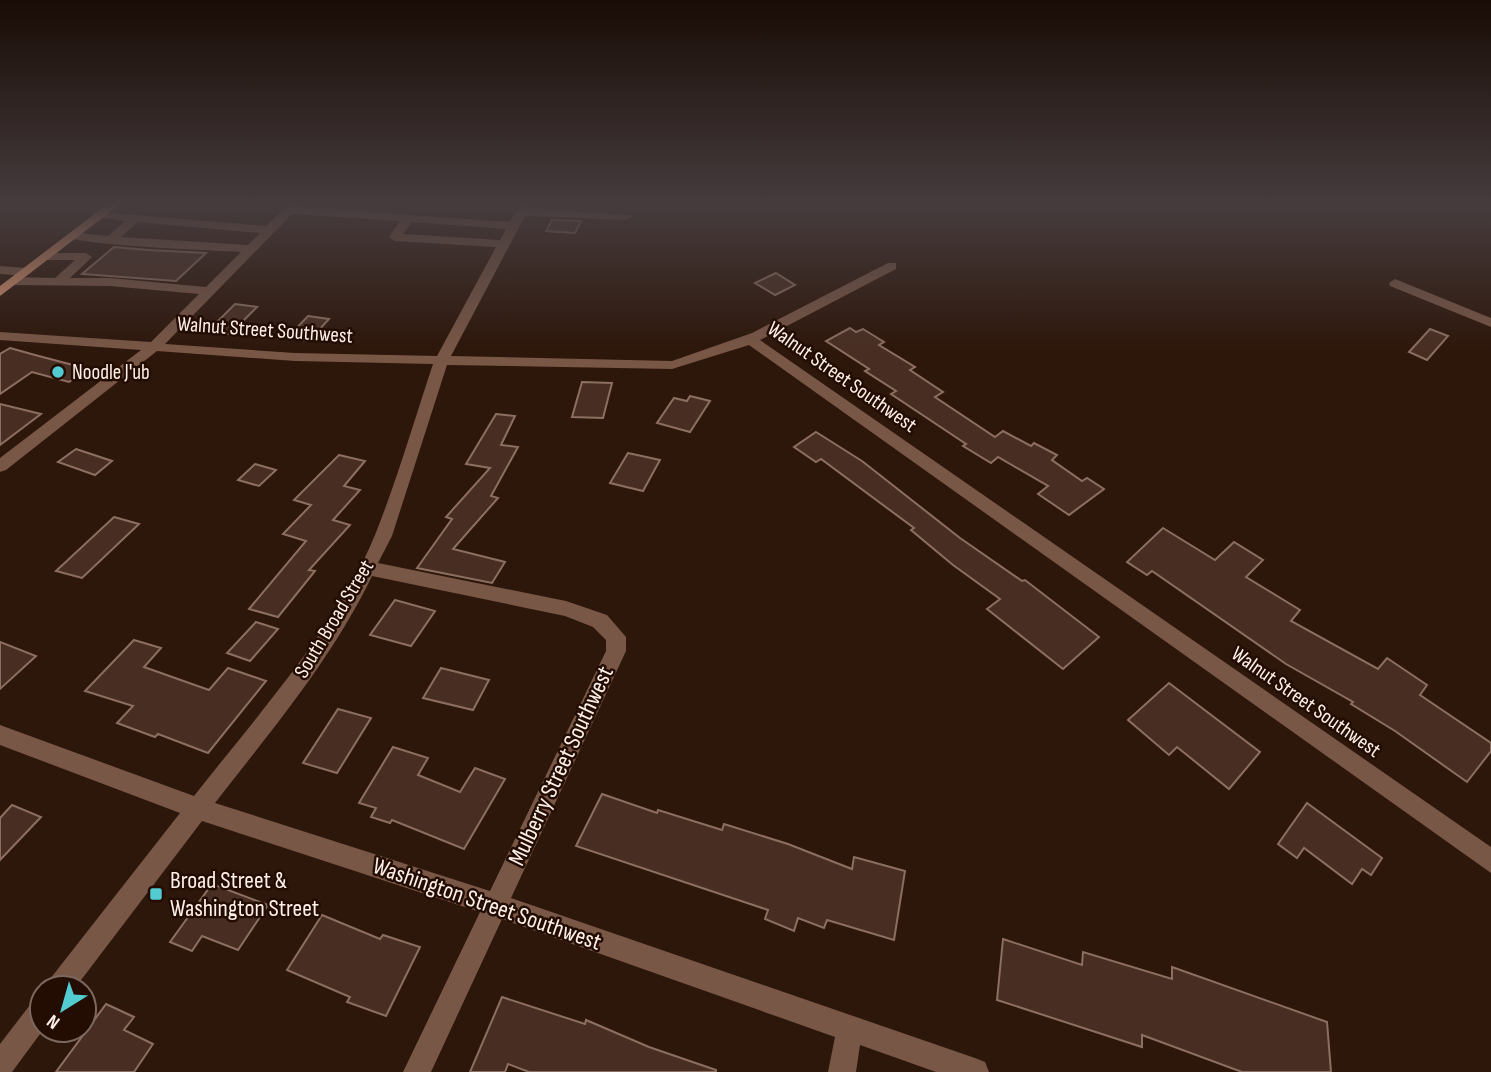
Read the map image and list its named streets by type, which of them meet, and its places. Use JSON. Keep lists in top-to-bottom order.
{
  "streets": {
    "street": [
      "Walnut Street Southwest",
      "South Broad Street",
      "Mulberry Street Southwest",
      "Washington Street Southwest"
    ]
  },
  "crossings": [
    ["Walnut Street Southwest", "South Broad Street"],
    ["South Broad Street", "Mulberry Street Southwest"],
    ["South Broad Street", "Washington Street Southwest"],
    ["Mulberry Street Southwest", "Washington Street Southwest"]
  ],
  "places": {
    "other": ["Noodle J'ub"],
    "transit": ["Broad Street & Washington Street"]
  },
  "north": "bottom left"
}
